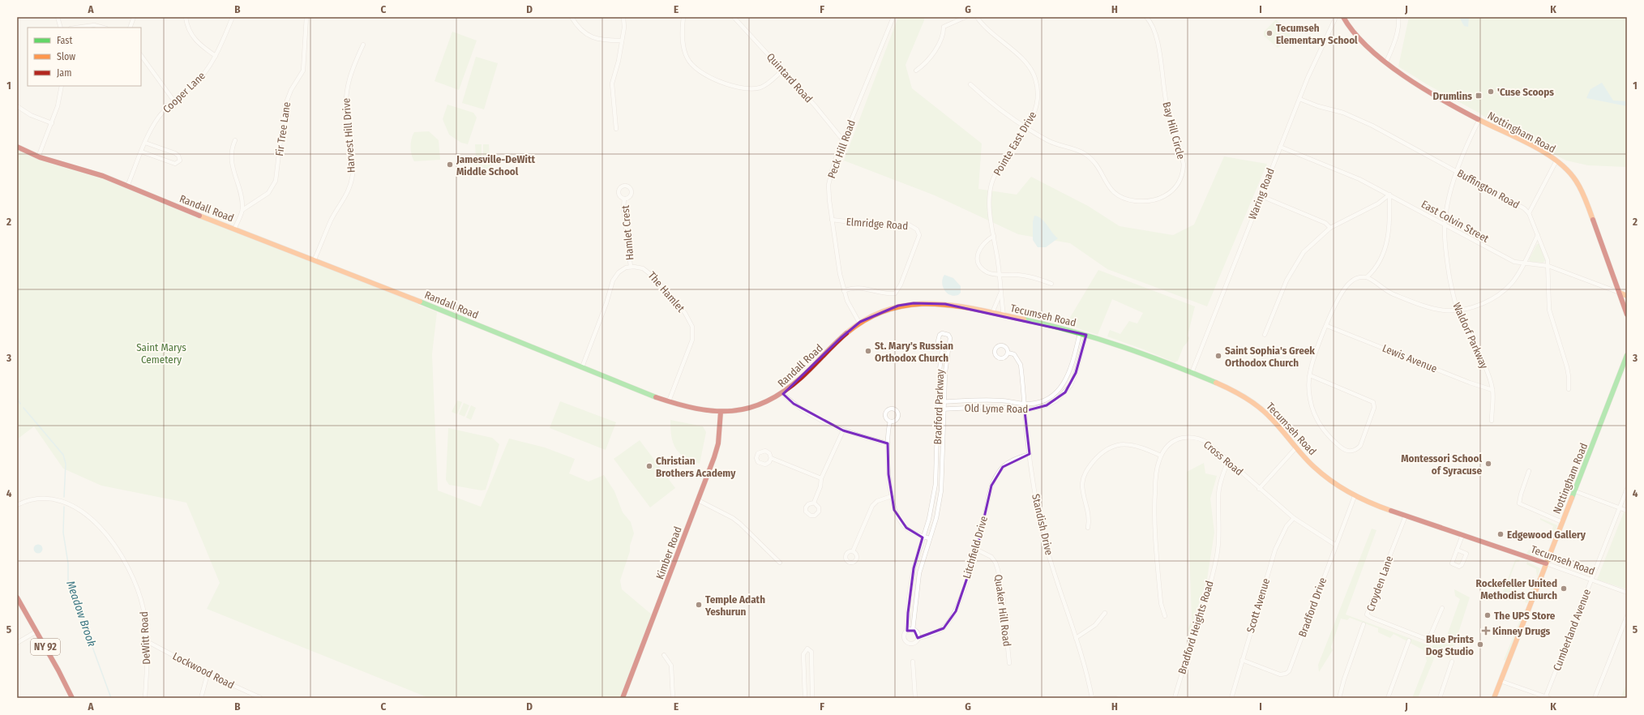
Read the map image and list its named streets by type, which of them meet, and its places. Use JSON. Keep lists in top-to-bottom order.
{
  "streets": {
    "street": [
      "Quintard Road",
      "Cooper Lane",
      "Fir Tree Lane",
      "Bay Hill Circle",
      "Nottingham Road",
      "Harvest Hill Drive",
      "Pointe East Drive",
      "Peck Hill Road",
      "Buffington Road",
      "Waring Road",
      "Randall Road",
      "East Colvin Street",
      "Elmridge Road",
      "Hamlet Crest",
      "The Hamlet",
      "Tecumseh Road",
      "Waldorf Parkway",
      "Lewis Avenue",
      "Bradford Parkway",
      "Old Lyme Road",
      "Cross Road",
      "Standish Drive",
      "Litchfield Drive",
      "Kimber Road",
      "Croyden Lane",
      "Scott Avenue",
      "Bradford Drive",
      "Quaker Hill Road",
      "Bradford Heights Road",
      "Cumberland Avenue",
      "DeWitt Road",
      "NY 92",
      "Lockwood Road"
    ]
  },
  "crossings": [
    ["Quintard Road", "Peck Hill Road"],
    ["Cooper Lane", "Randall Road"],
    ["Bay Hill Circle", "Pointe East Drive"],
    ["Nottingham Road", "East Colvin Street"],
    ["Nottingham Road", "Tecumseh Road"],
    ["Nottingham Road", "Waldorf Parkway"],
    ["Harvest Hill Drive", "Randall Road"],
    ["Pointe East Drive", "Tecumseh Road"],
    ["Peck Hill Road", "Randall Road"],
    ["Peck Hill Road", "Elmridge Road"],
    ["Peck Hill Road", "Tecumseh Road"],
    ["Buffington Road", "Waring Road"],
    ["Buffington Road", "East Colvin Street"],
    ["Buffington Road", "Waldorf Parkway"],
    ["Waring Road", "East Colvin Street"],
    ["Waring Road", "Tecumseh Road"],
    ["Randall Road", "The Hamlet"],
    ["Randall Road", "Tecumseh Road"],
    ["Randall Road", "Kimber Road"],
    ["East Colvin Street", "Waldorf Parkway"],
    ["Hamlet Crest", "The Hamlet"],
    ["Tecumseh Road", "Old Lyme Road"],
    ["Tecumseh Road", "Croyden Lane"],
    ["Tecumseh Road", "Bradford Drive"],
    ["Tecumseh Road", "Cumberland Avenue"],
    ["Waldorf Parkway", "Lewis Avenue"],
    ["Bradford Parkway", "Old Lyme Road"],
    ["Bradford Parkway", "Litchfield Drive"],
    ["Old Lyme Road", "Standish Drive"],
    ["Cross Road", "Scott Avenue"],
    ["Cross Road", "Bradford Drive"],
    ["Cross Road", "Bradford Heights Road"],
    ["Standish Drive", "Litchfield Drive"],
    ["Litchfield Drive", "Quaker Hill Road"],
    ["Scott Avenue", "Bradford Drive"],
    ["DeWitt Road", "Lockwood Road"]
  ],
  "water": ["Meadow Brook"],
  "parks": ["Saint Marys Cemetery"],
  "places": {
    "other": [
      "Tecumseh Elementary School",
      "'Cuse Scoops",
      "Jamesville-DeWitt Middle School",
      "St. Mary's Russian Orthodox Church",
      "Saint Sophia's Greek Orthodox Church",
      "Montessori School of Syracuse",
      "Christian Brothers Academy",
      "Edgewood Gallery",
      "Rockefeller United Methodist Church",
      "Temple Adath Yeshurun",
      "The UPS Store",
      "Blue Prints Dog Studio"
    ],
    "transit": ["Drumlins"],
    "health": ["Kinney Drugs"]
  },
  "legend": ["Fast", "Slow", "Jam"],
  "grid": {
    "columns": [
      "A",
      "B",
      "C",
      "D",
      "E",
      "F",
      "G",
      "H",
      "I",
      "J",
      "K"
    ],
    "rows": [
      "1",
      "2",
      "3",
      "4",
      "5"
    ]
  }
}
